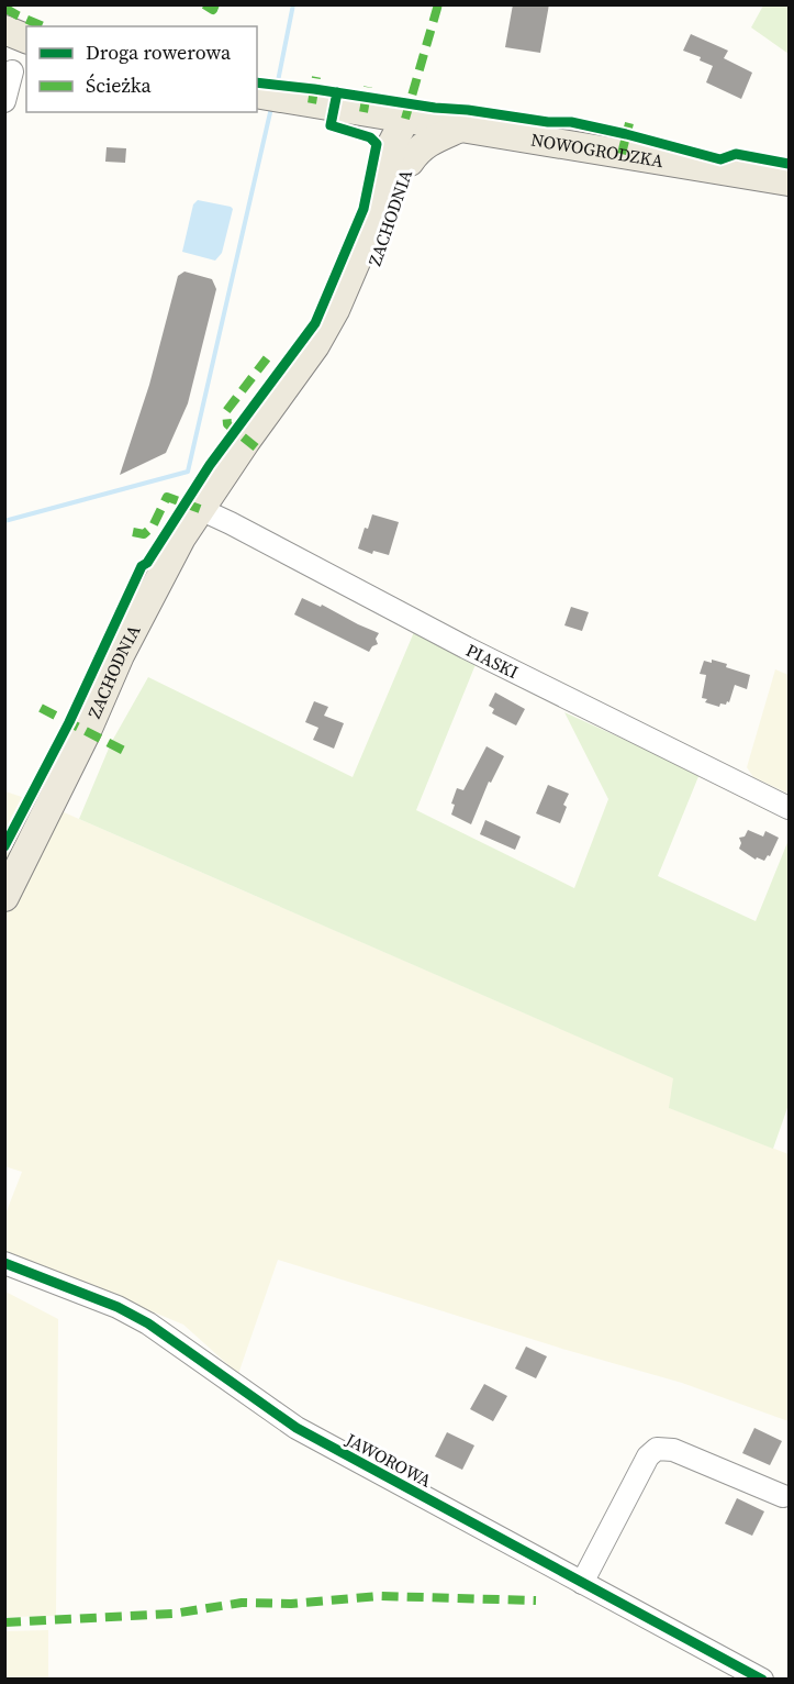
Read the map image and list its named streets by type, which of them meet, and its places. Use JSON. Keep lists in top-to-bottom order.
{
  "streets": {
    "main road": ["NOWOGRODZKA", "ZACHODNIA"],
    "street": ["PIASKI", "JAWOROWA"]
  },
  "crossings": [
    ["NOWOGRODZKA", "ZACHODNIA"],
    ["ZACHODNIA", "PIASKI"]
  ],
  "legend": ["Droga rowerowa", "Ścieżka"]
}
